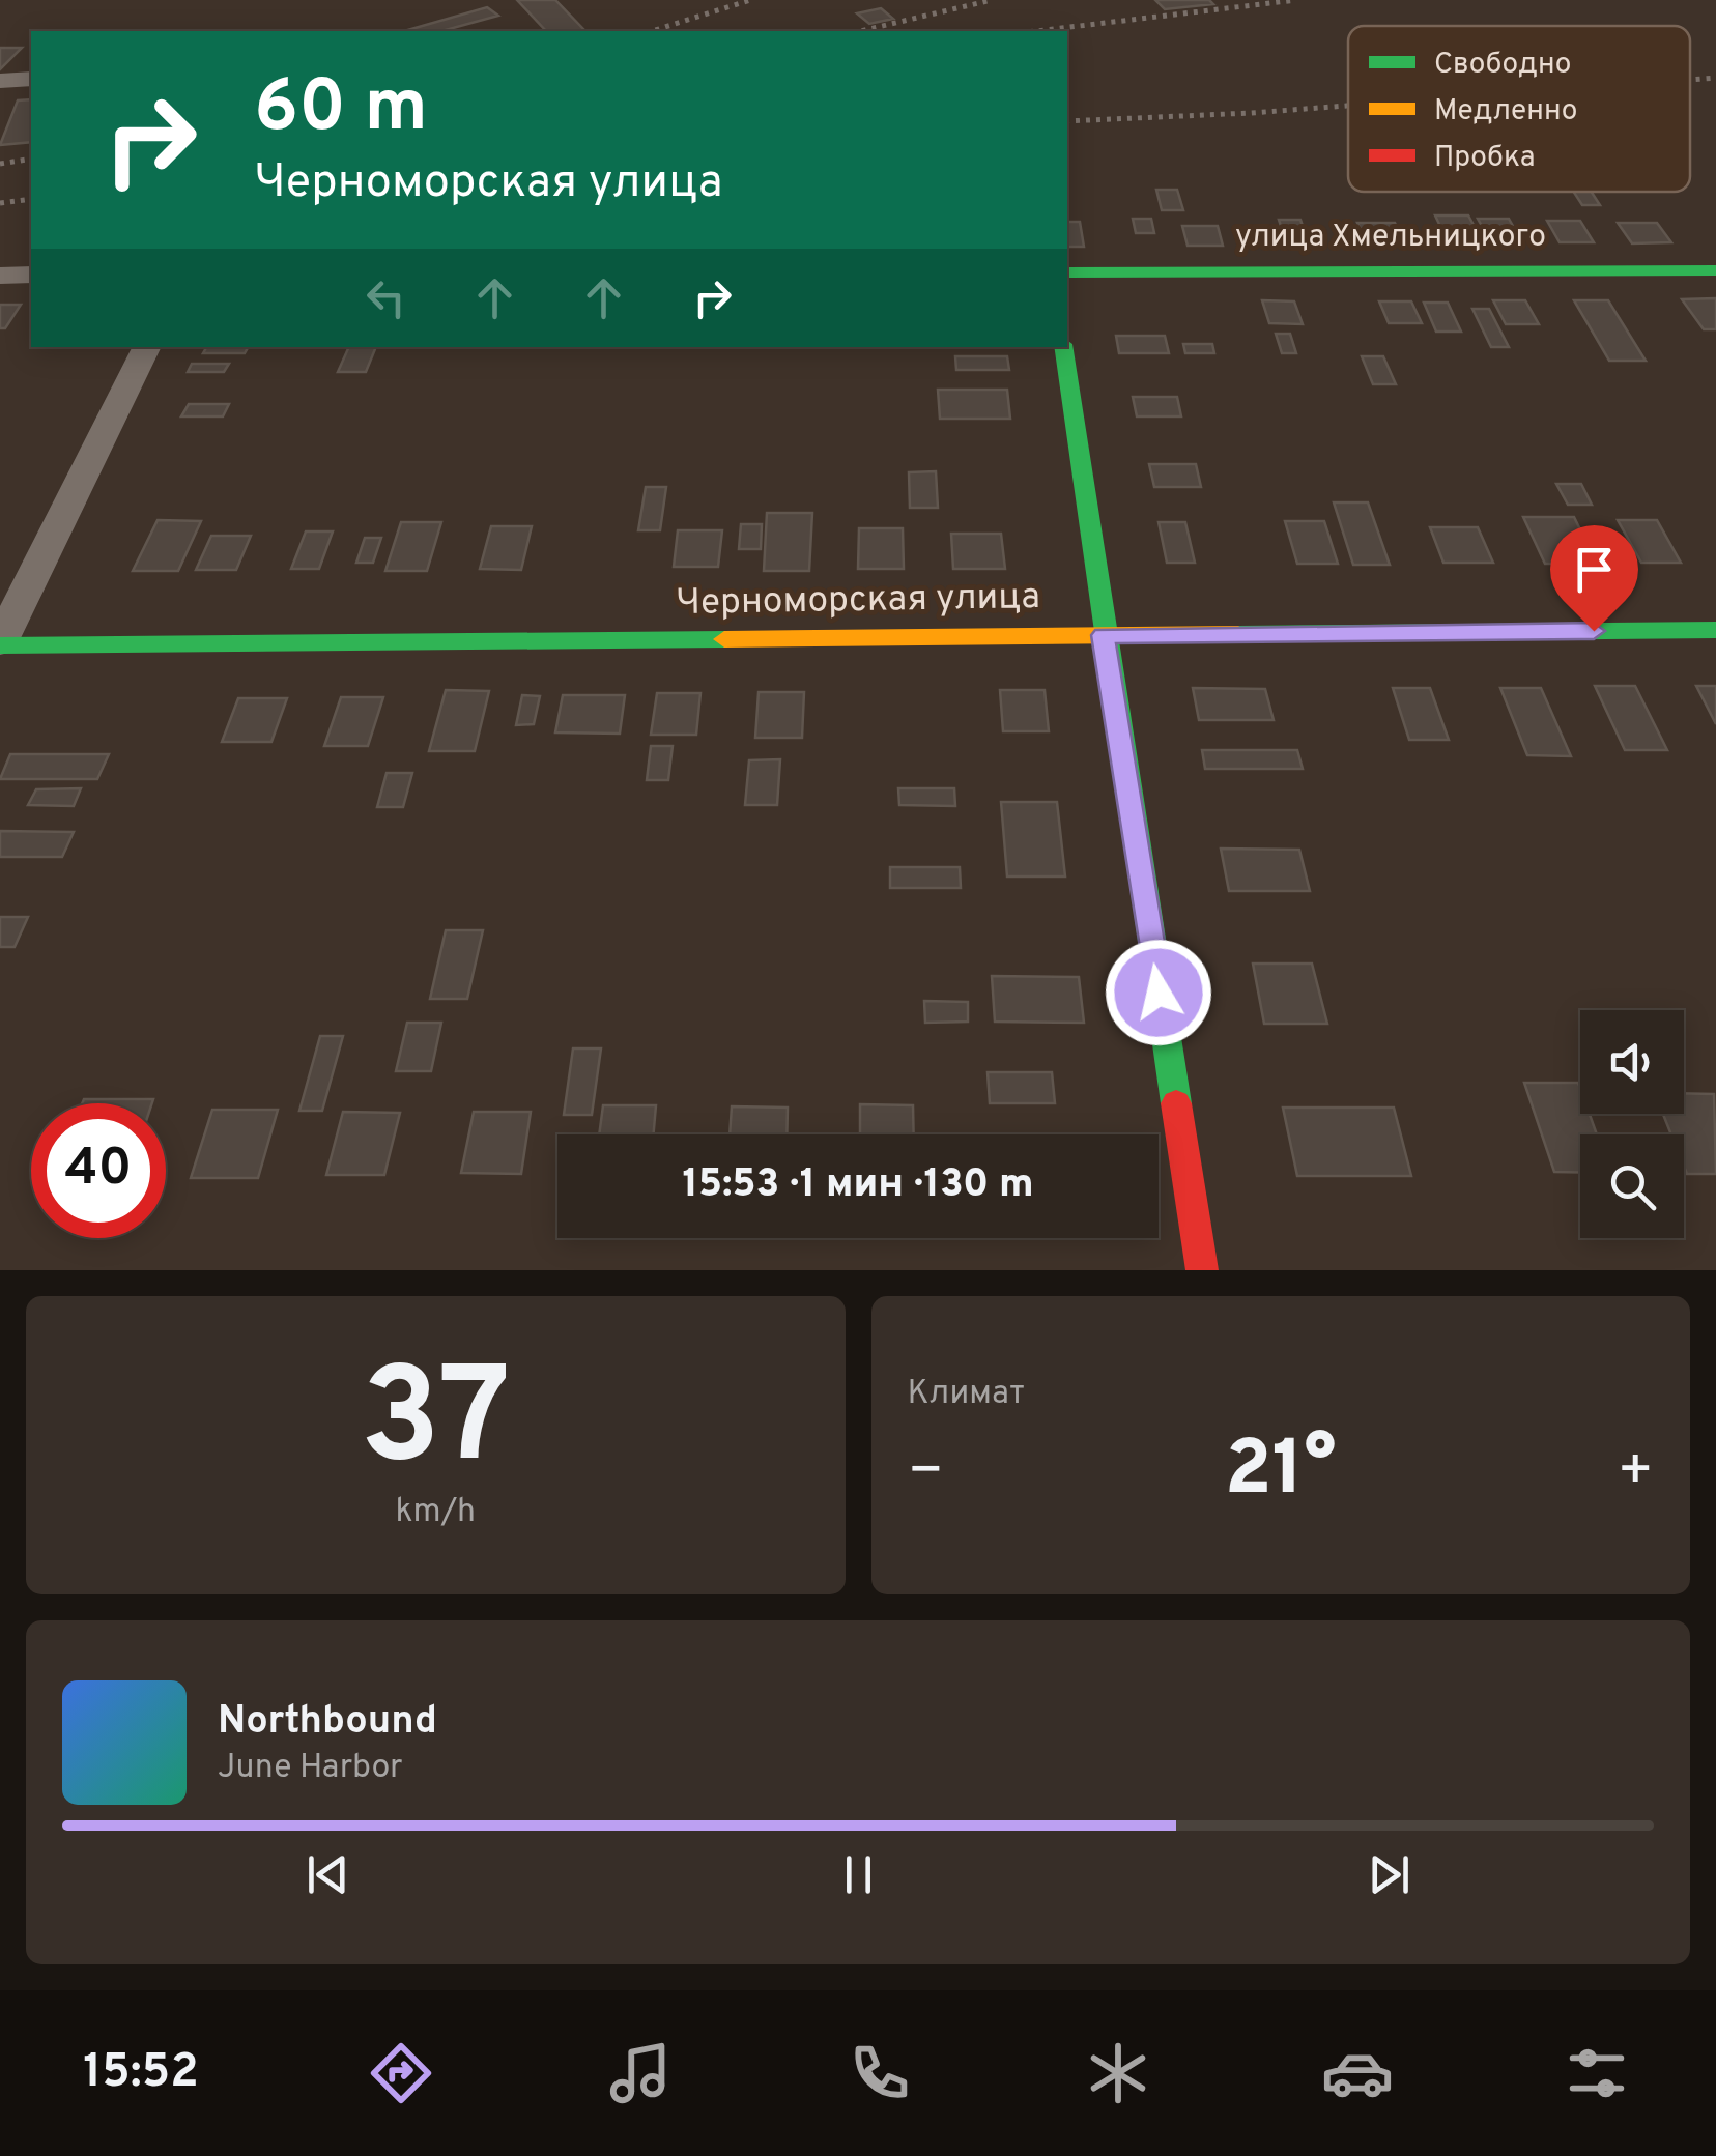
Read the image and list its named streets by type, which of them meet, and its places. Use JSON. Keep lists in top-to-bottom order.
{
  "streets": {
    "street": ["улица Хмельницкого", "Черноморская улица"]
  },
  "legend": ["Свободно", "Медленно", "Пробка"],
  "page": {
    "turn": ["60 m", "Черноморская улица"],
    "limit": "40",
    "trip": "15:53 · 1 мин · 130 m",
    "tile": [
      ["37", "km/h"],
      "Климат"
    ],
    "heat": ["−", "21°", "+"],
    "song": ["Northbound", "June Harbor"],
    "tabs": "15:52"
  }
}
